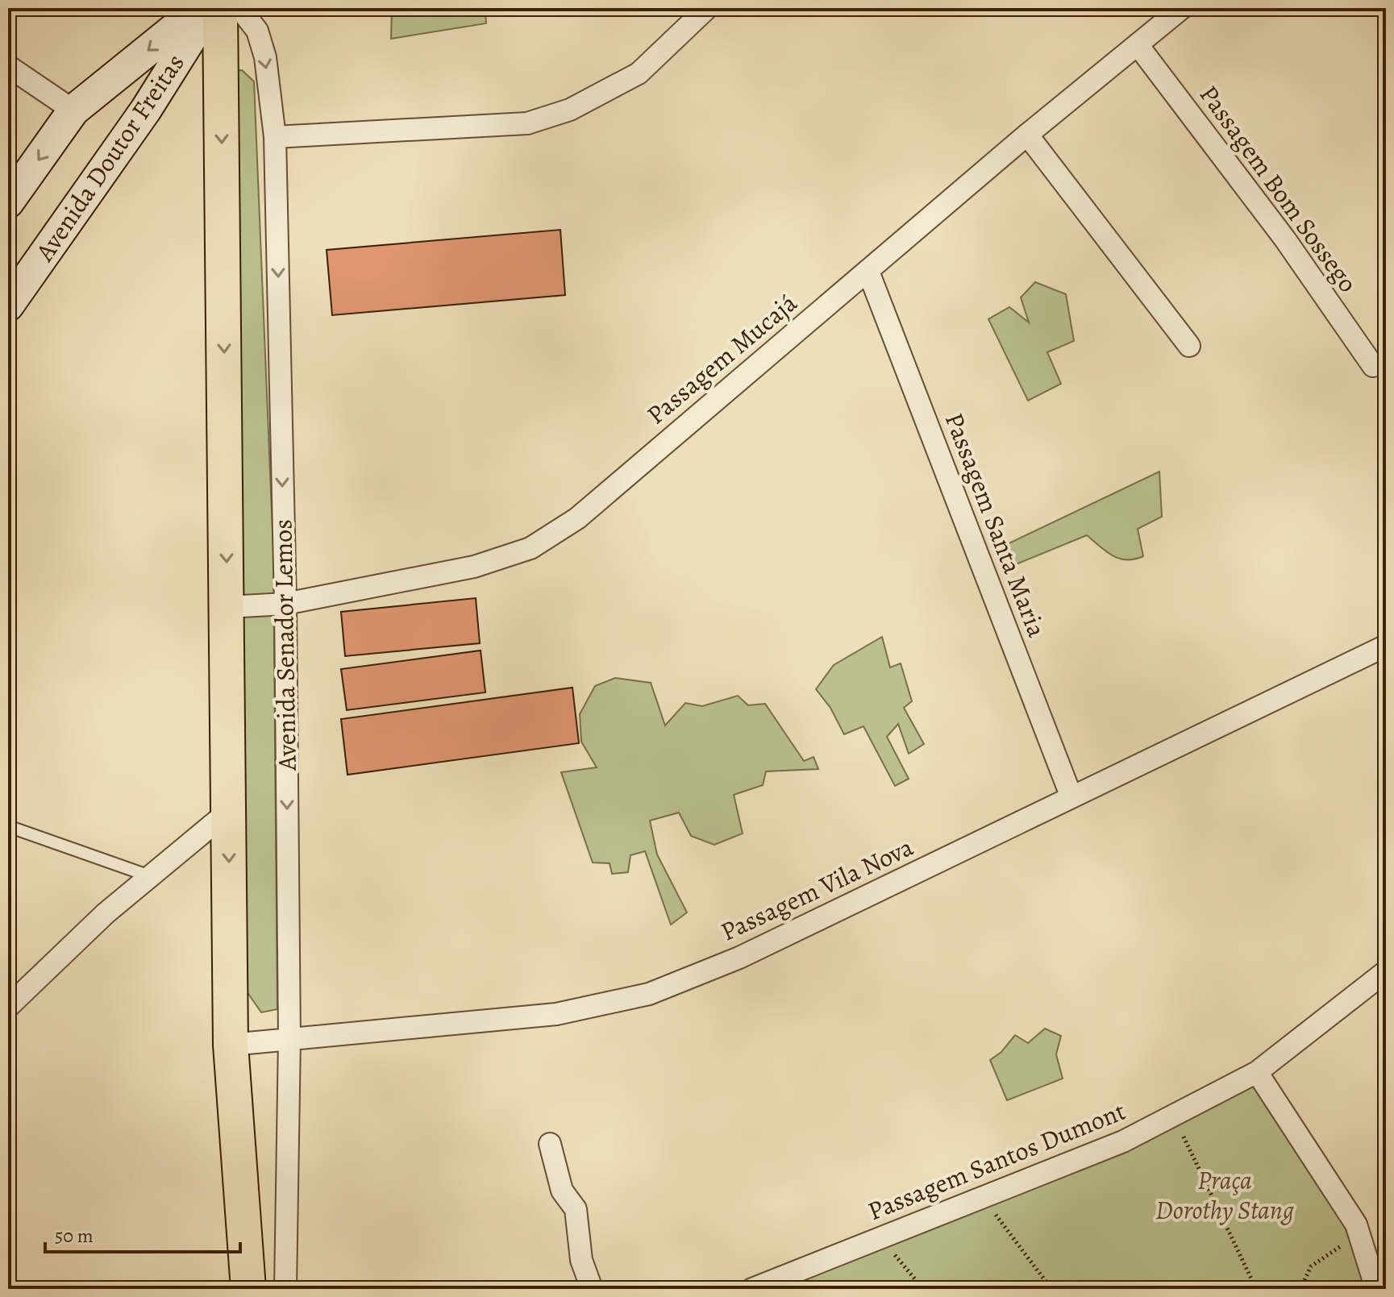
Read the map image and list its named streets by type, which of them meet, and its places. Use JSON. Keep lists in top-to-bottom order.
{
  "streets": {
    "main road": ["Avenida Doutor Freitas"],
    "street": [
      "Passagem Bom Sossego",
      "Passagem Mucajá",
      "Passagem Santa Maria",
      "Avenida Senador Lemos",
      "Passagem Vila Nova",
      "Passagem Santos Dumont"
    ]
  },
  "crossings": [
    ["Passagem Bom Sossego", "Passagem Mucajá"],
    ["Passagem Mucajá", "Passagem Santa Maria"],
    ["Passagem Mucajá", "Avenida Senador Lemos"],
    ["Passagem Santa Maria", "Passagem Vila Nova"],
    ["Avenida Senador Lemos", "Passagem Vila Nova"]
  ],
  "one_way": ["Avenida Senador Lemos"],
  "parks": ["Praça Dorothy Stang"],
  "scale_bar": "50 m"
}
